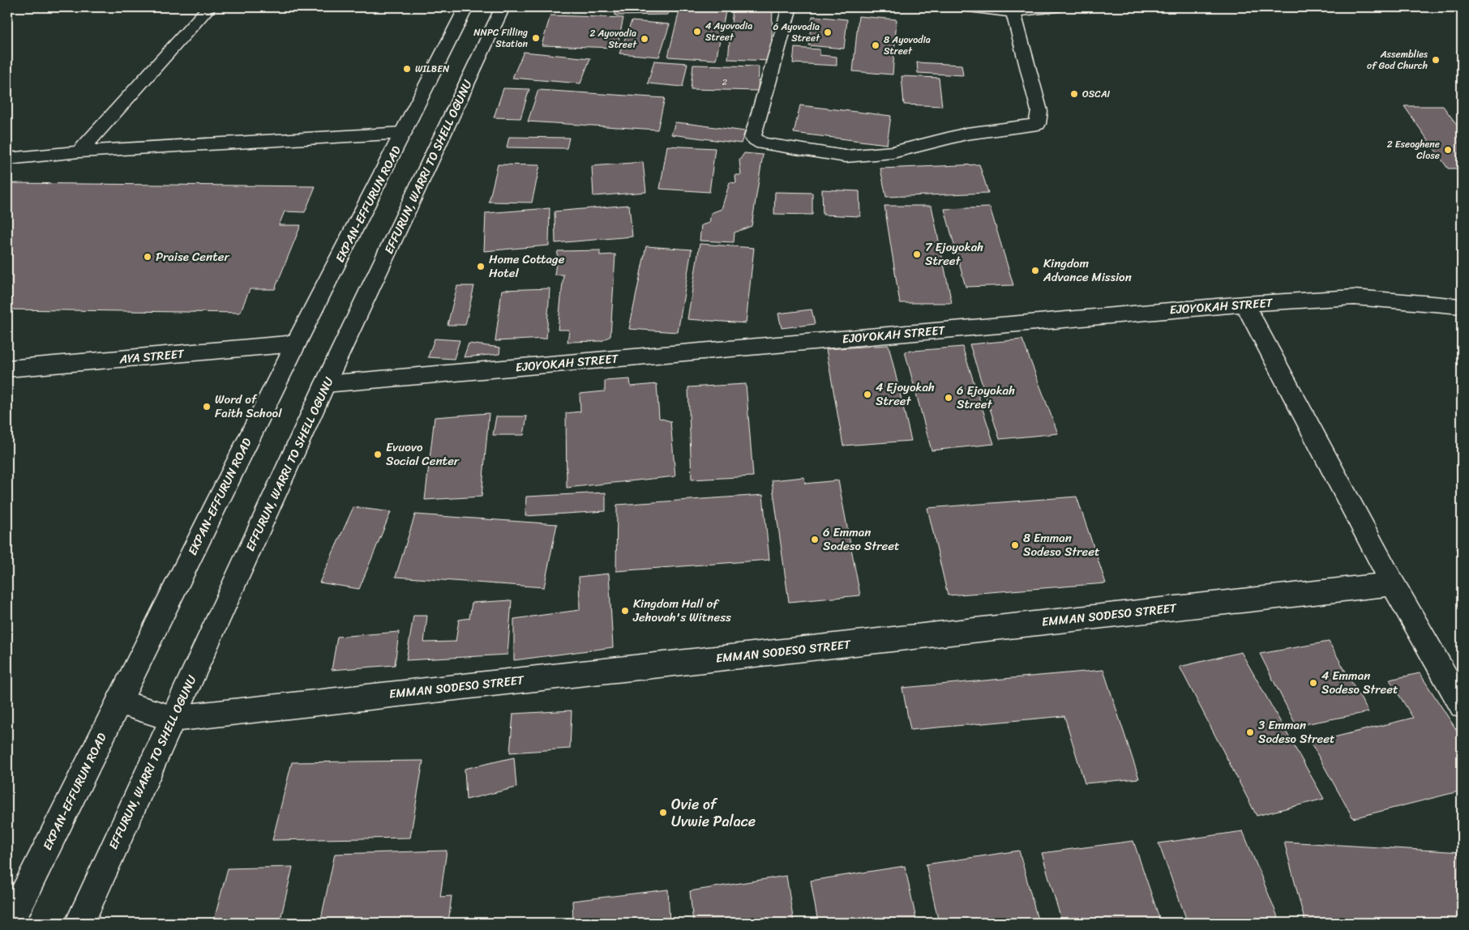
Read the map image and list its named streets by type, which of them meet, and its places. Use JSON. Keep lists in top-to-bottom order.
{
  "streets": {
    "street": [
      "EFFURUN, WARRI TO SHELL OGUNU",
      "EKPAN-EFFURUN ROAD",
      "EJOYOKAH STREET",
      "AYA STREET",
      "EMMAN SODESO STREET"
    ]
  },
  "crossings": [
    ["EFFURUN, WARRI TO SHELL OGUNU", "EJOYOKAH STREET"],
    ["EFFURUN, WARRI TO SHELL OGUNU", "EMMAN SODESO STREET"],
    ["EKPAN-EFFURUN ROAD", "AYA STREET"]
  ],
  "places": [
    "4 Ayovodia Street",
    "6 Ayovodia Street",
    "NNPC Filling Station",
    "2 Ayovodia Street",
    "8 Ayovodia Street",
    "Assemblies of God Church",
    "WILBEN",
    "OSCAI",
    "2 Eseoghene Close",
    "7 Ejoyokah Street",
    "Praise Center",
    "Home Cottage Hotel",
    "Kingdom Advance Mission",
    "4 Ejoyokah Street",
    "6 Ejoyokah Street",
    "Word of Faith School",
    "Evuovo Social Center",
    "6 Emman Sodeso Street",
    "8 Emman Sodeso Street",
    "Kingdom Hall of Jehovah's Witness",
    "4 Emman Sodeso Street",
    "3 Emman Sodeso Street",
    "Ovie of Uvwie Palace"
  ],
  "house_numbers": ["2"]
}
